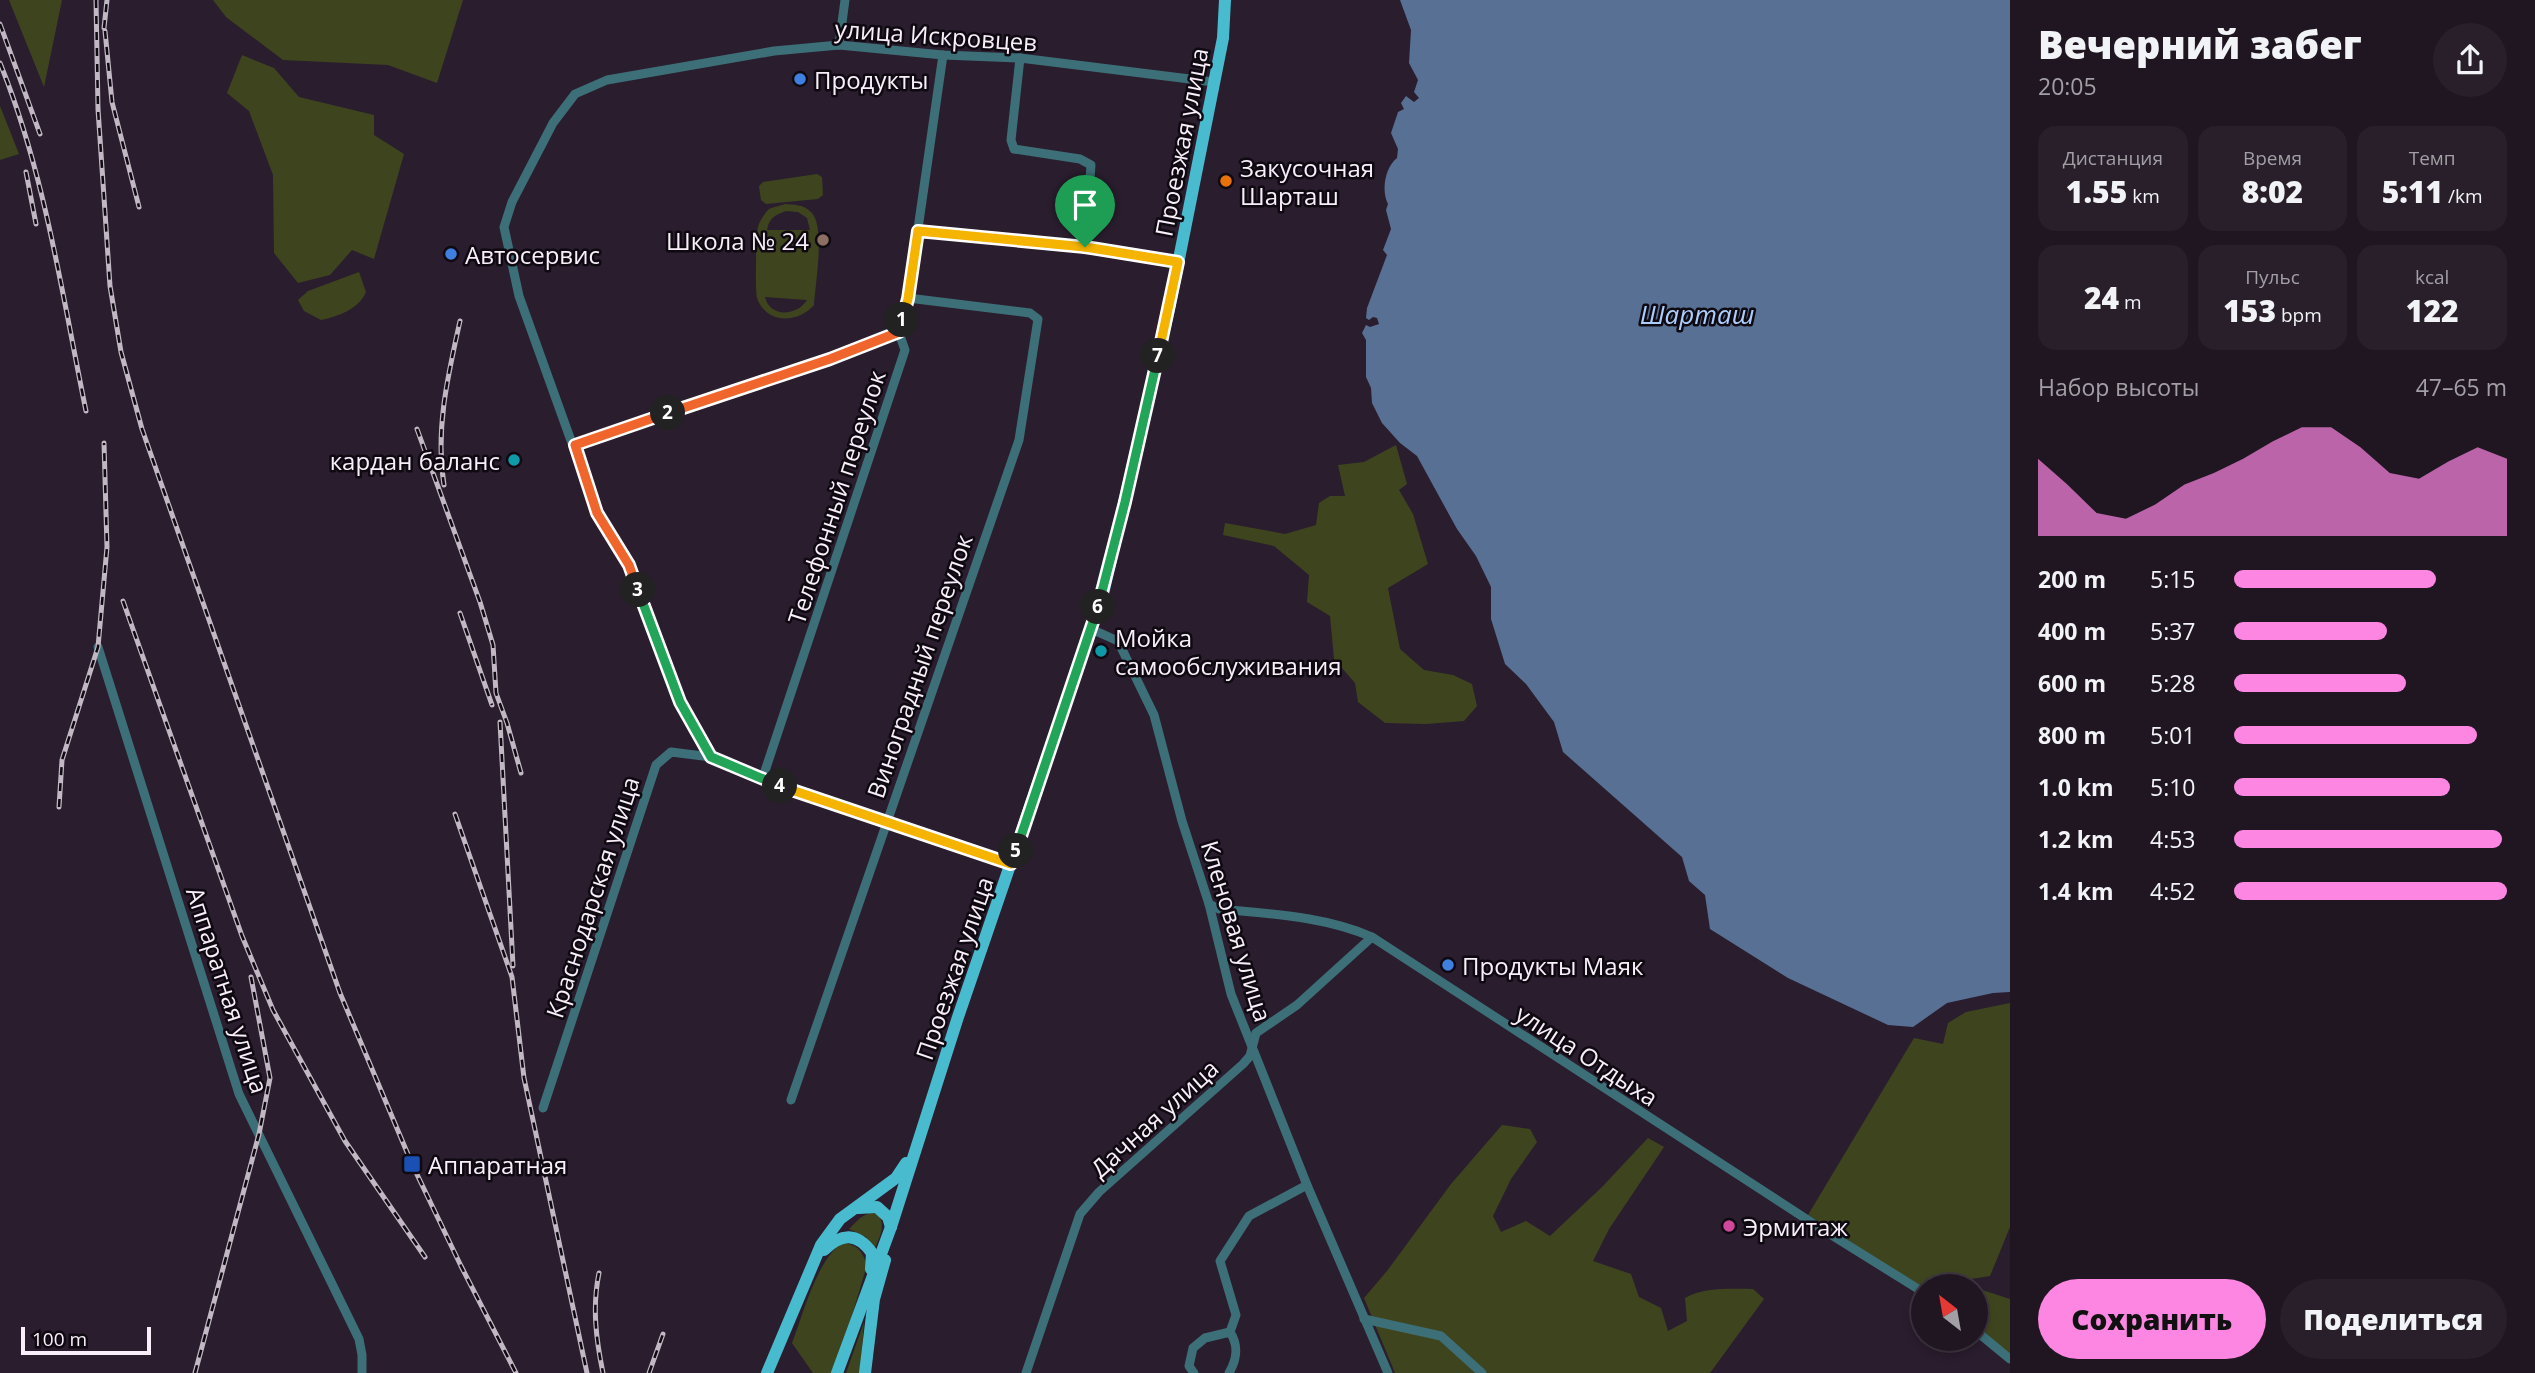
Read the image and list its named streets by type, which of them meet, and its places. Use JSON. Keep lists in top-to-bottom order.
{
  "streets": {
    "main road": ["Проезжая улица"],
    "street": [
      "улица Искровцев",
      "Телефонный переулок",
      "Виноградный переулок",
      "Краснодарская улица",
      "Кленовая улица",
      "Аппаратная улица",
      "улица Отдыха",
      "Дачная улица"
    ]
  },
  "crossings": [
    ["улица Искровцев", "Проезжая улица"],
    ["улица Искровцев", "Телефонный переулок"],
    ["Проезжая улица", "Краснодарская улица"],
    ["Проезжая улица", "Кленовая улица"],
    ["Телефонный переулок", "Виноградный переулок"],
    ["Телефонный переулок", "Краснодарская улица"],
    ["Виноградный переулок", "Краснодарская улица"],
    ["Кленовая улица", "улица Отдыха"],
    ["Кленовая улица", "Дачная улица"],
    ["улица Отдыха", "Дачная улица"]
  ],
  "water": ["Шарташ"],
  "places": {
    "other": [
      "Продукты",
      "Закусочная Шарташ",
      "Школа № 24",
      "Автосервис",
      "кардан баланс",
      "Мойка самообслуживания",
      "Продукты Маяк",
      "Эрмитаж"
    ],
    "transit": ["Аппаратная"]
  },
  "scale_bar": "100 m",
  "north": "top left",
  "page": {
    "heading": ["Вечерний забег", "20:05"],
    "stats": [
      ["Дистанция", "1.55 km"],
      ["Время", "8:02"],
      ["Темп", "5:11 /km"],
      ["24 m"],
      ["Пульс", "153 bpm"],
      ["kcal", "122"]
    ],
    "pins": [
      "1",
      "7",
      "2",
      "3",
      "6",
      "4",
      "5"
    ],
    "chart": ["Набор высоты", "47–65 m"],
    "list": [
      {
        "name": "200 m",
        "note": "5:15"
      },
      {
        "name": "400 m",
        "note": "5:37"
      },
      {
        "name": "600 m",
        "note": "5:28"
      },
      {
        "name": "800 m",
        "note": "5:01"
      },
      {
        "name": "1.0 km",
        "note": "5:10"
      },
      {
        "name": "1.2 km",
        "note": "4:53"
      },
      {
        "name": "1.4 km",
        "note": "4:52"
      }
    ],
    "buttons": ["Сохранить", "Поделиться"],
    "scale": "100 m"
  }
}
